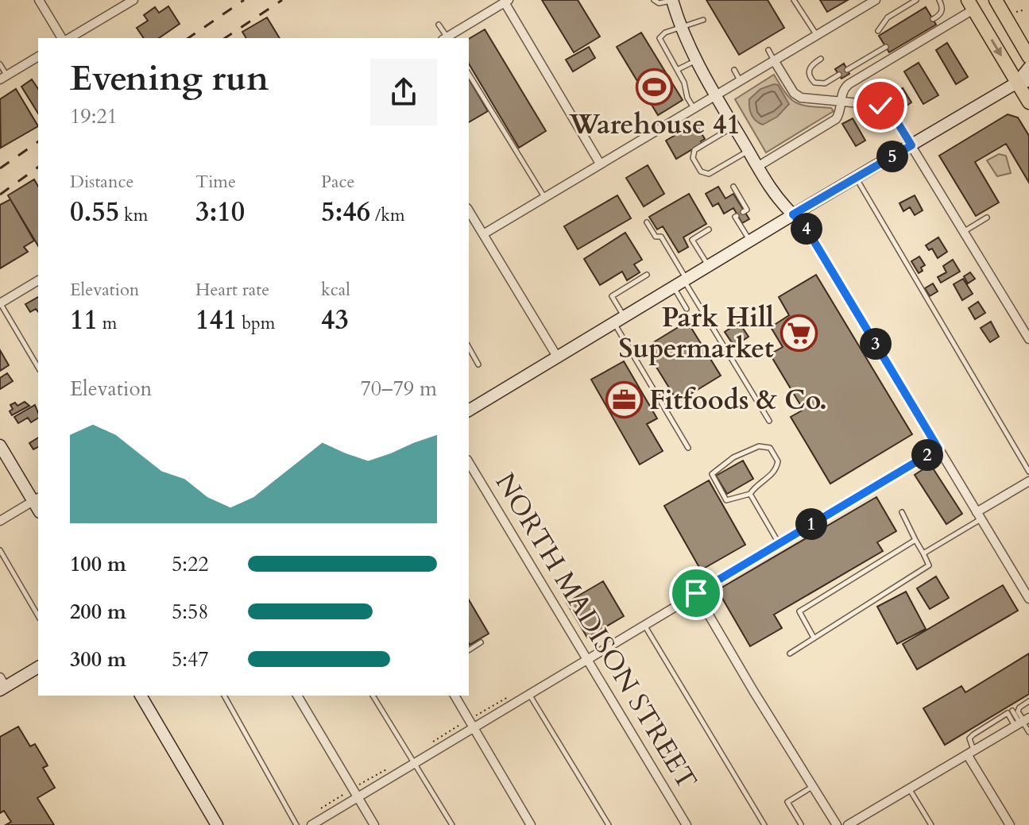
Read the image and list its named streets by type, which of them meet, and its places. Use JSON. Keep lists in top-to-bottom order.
{
  "streets": {
    "street": ["NORTH MADISON STREET"]
  },
  "places": {
    "sports": ["Warehouse 41"],
    "supermarket": ["Park Hill Supermarket"],
    "office": ["Fitfoods & Co."]
  },
  "page": {
    "heading": ["Evening run", "19:21"],
    "pins": [
      "5",
      "4",
      "3",
      "2",
      "1"
    ],
    "stats": [
      ["Distance", "0.55 km"],
      ["Time", "3:10"],
      ["Pace", "5:46 /km"],
      ["Elevation", "11 m"],
      ["Heart rate", "141 bpm"],
      ["kcal", "43"]
    ],
    "chart": ["Elevation", "70–79 m"],
    "list": [
      {
        "name": "100 m",
        "note": "5:22"
      },
      {
        "name": "200 m",
        "note": "5:58"
      },
      {
        "name": "300 m",
        "note": "5:47"
      }
    ]
  }
}
